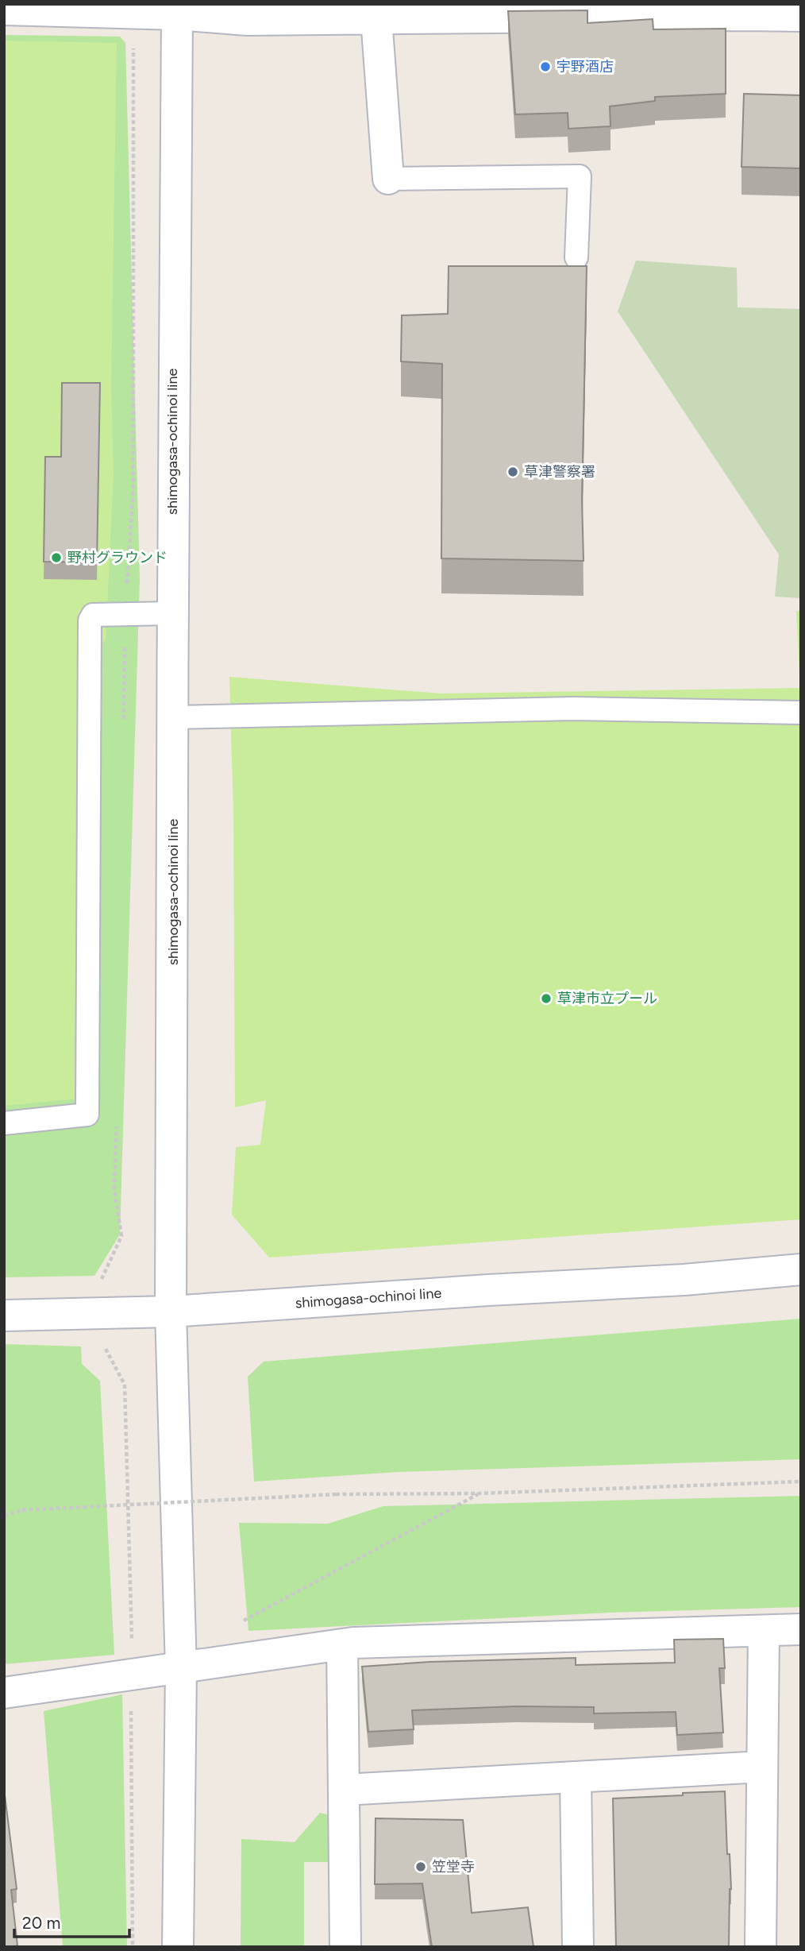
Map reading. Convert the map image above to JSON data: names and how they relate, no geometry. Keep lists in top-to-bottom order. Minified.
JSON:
{"streets":{"street":["shimogasa-ochinoi line"]},"places":["宇野酒店","草津警察署","野村グラウンド","草津市立プール","笠堂寺"],"scale_bar":"20 m"}
